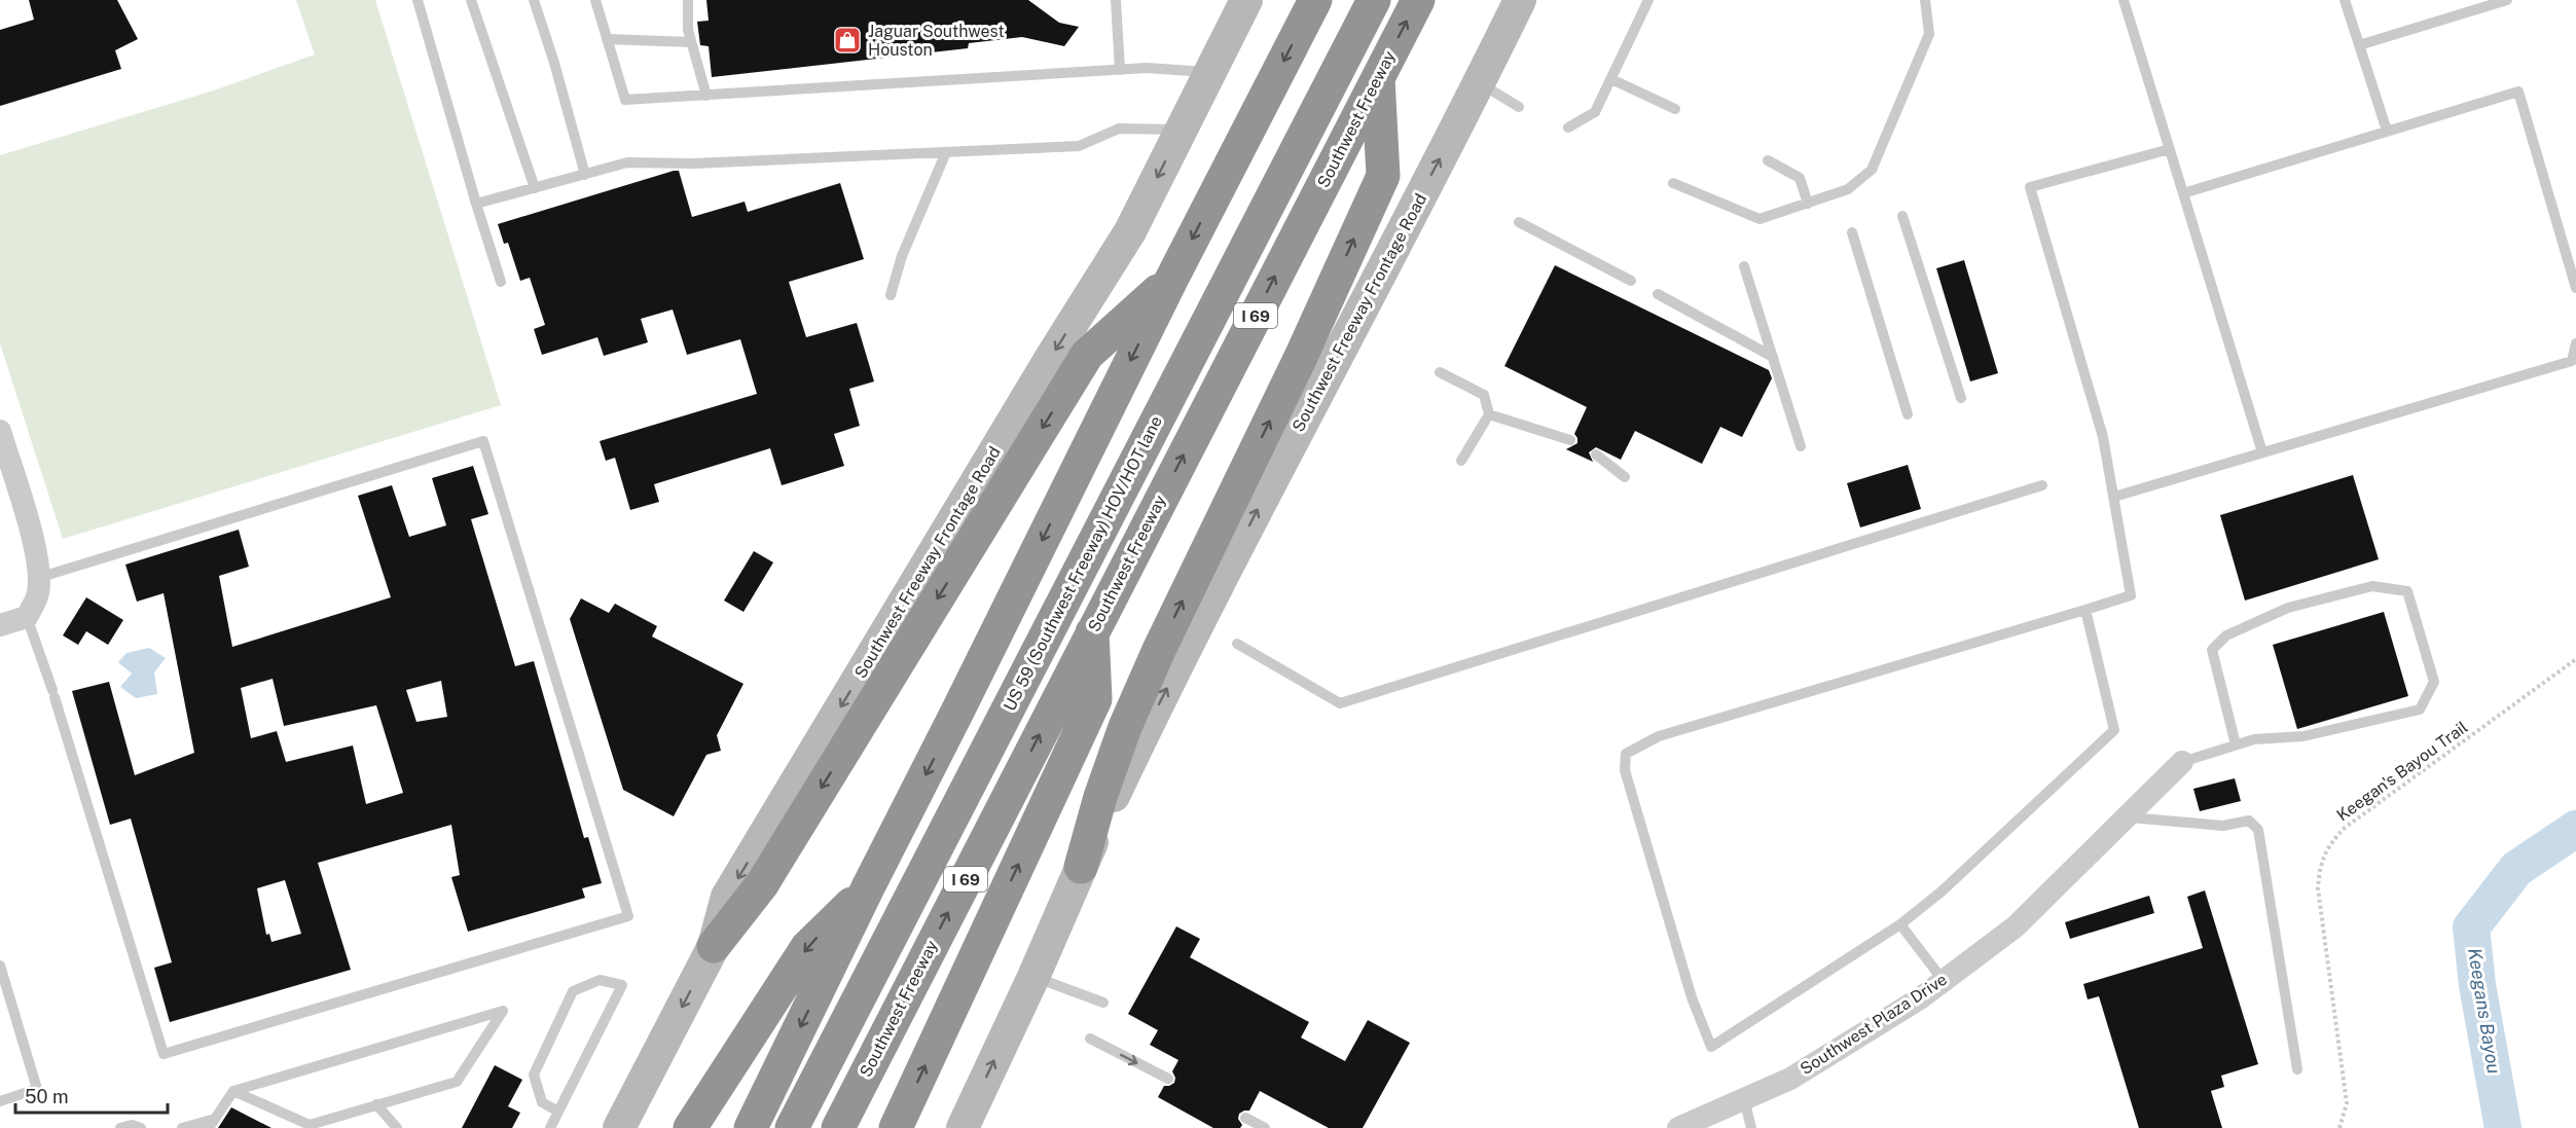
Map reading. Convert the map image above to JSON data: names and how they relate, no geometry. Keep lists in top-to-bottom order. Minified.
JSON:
{"streets":{"highway":["Southwest Freeway","I 69","US 59 (Southwest Freeway) HOV/HOT lane"],"main road":["Southwest Freeway Frontage Road"],"street":["Southwest Plaza Drive"],"path":["Keegan's Bayou Trail"]},"water":["Keegans Bayou"],"places":{"shop":["Jaguar Southwest Houston"]},"scale_bar":"50 m"}
